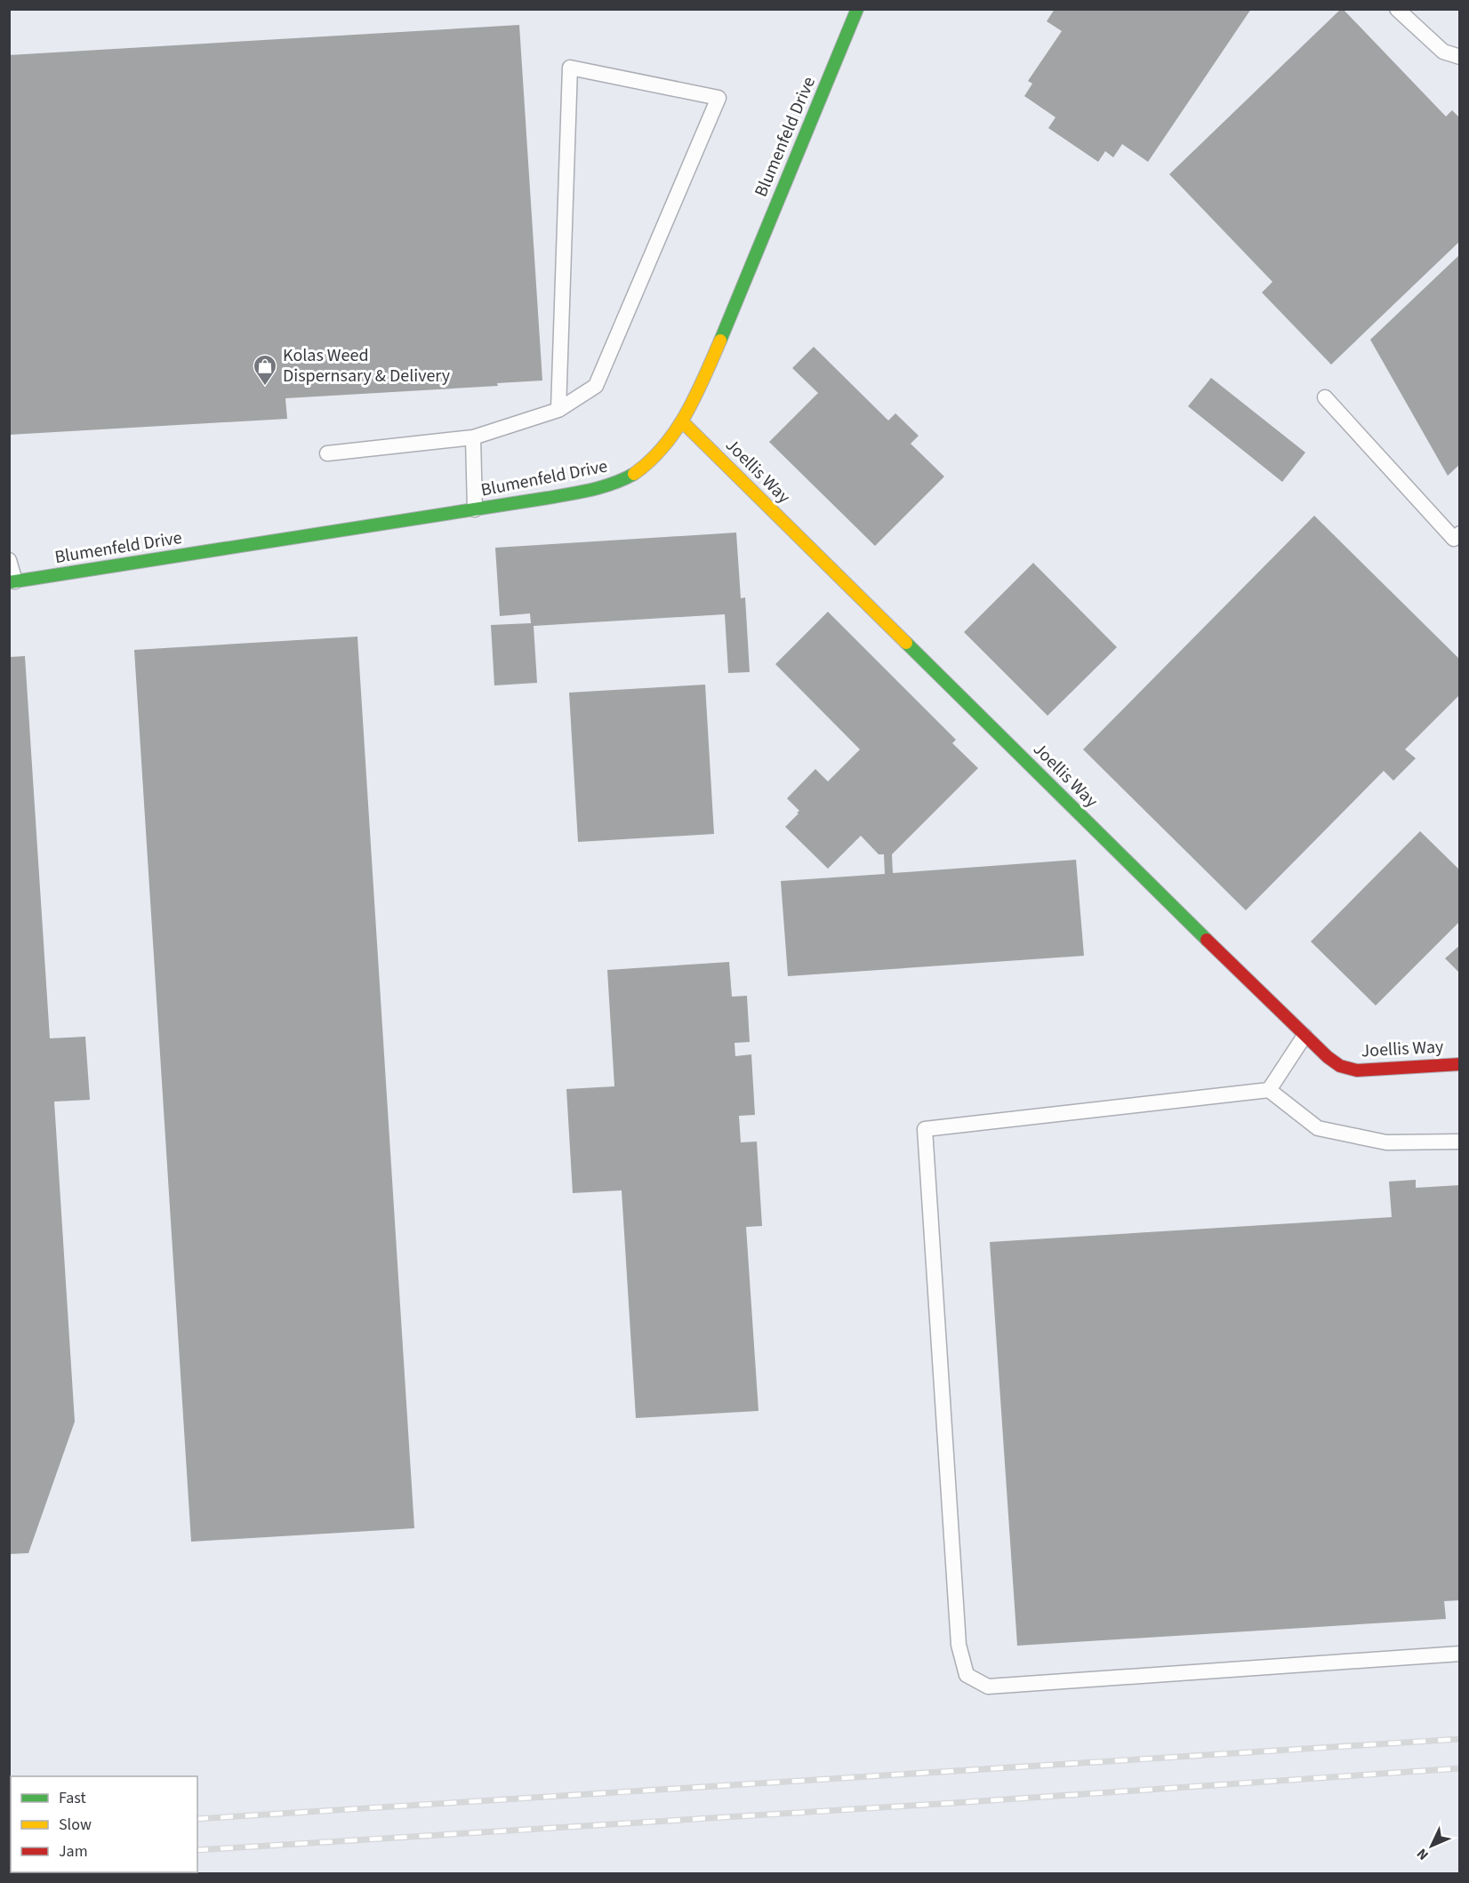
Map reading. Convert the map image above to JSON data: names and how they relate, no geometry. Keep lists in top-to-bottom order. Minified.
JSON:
{"streets":{"street":["Blumenfeld Drive","Joellis Way"]},"crossings":[["Blumenfeld Drive","Joellis Way"]],"places":{"shop":["Kolas Weed Dispernsary & Delivery"]},"legend":["Fast","Slow","Jam"],"north":"bottom left"}
